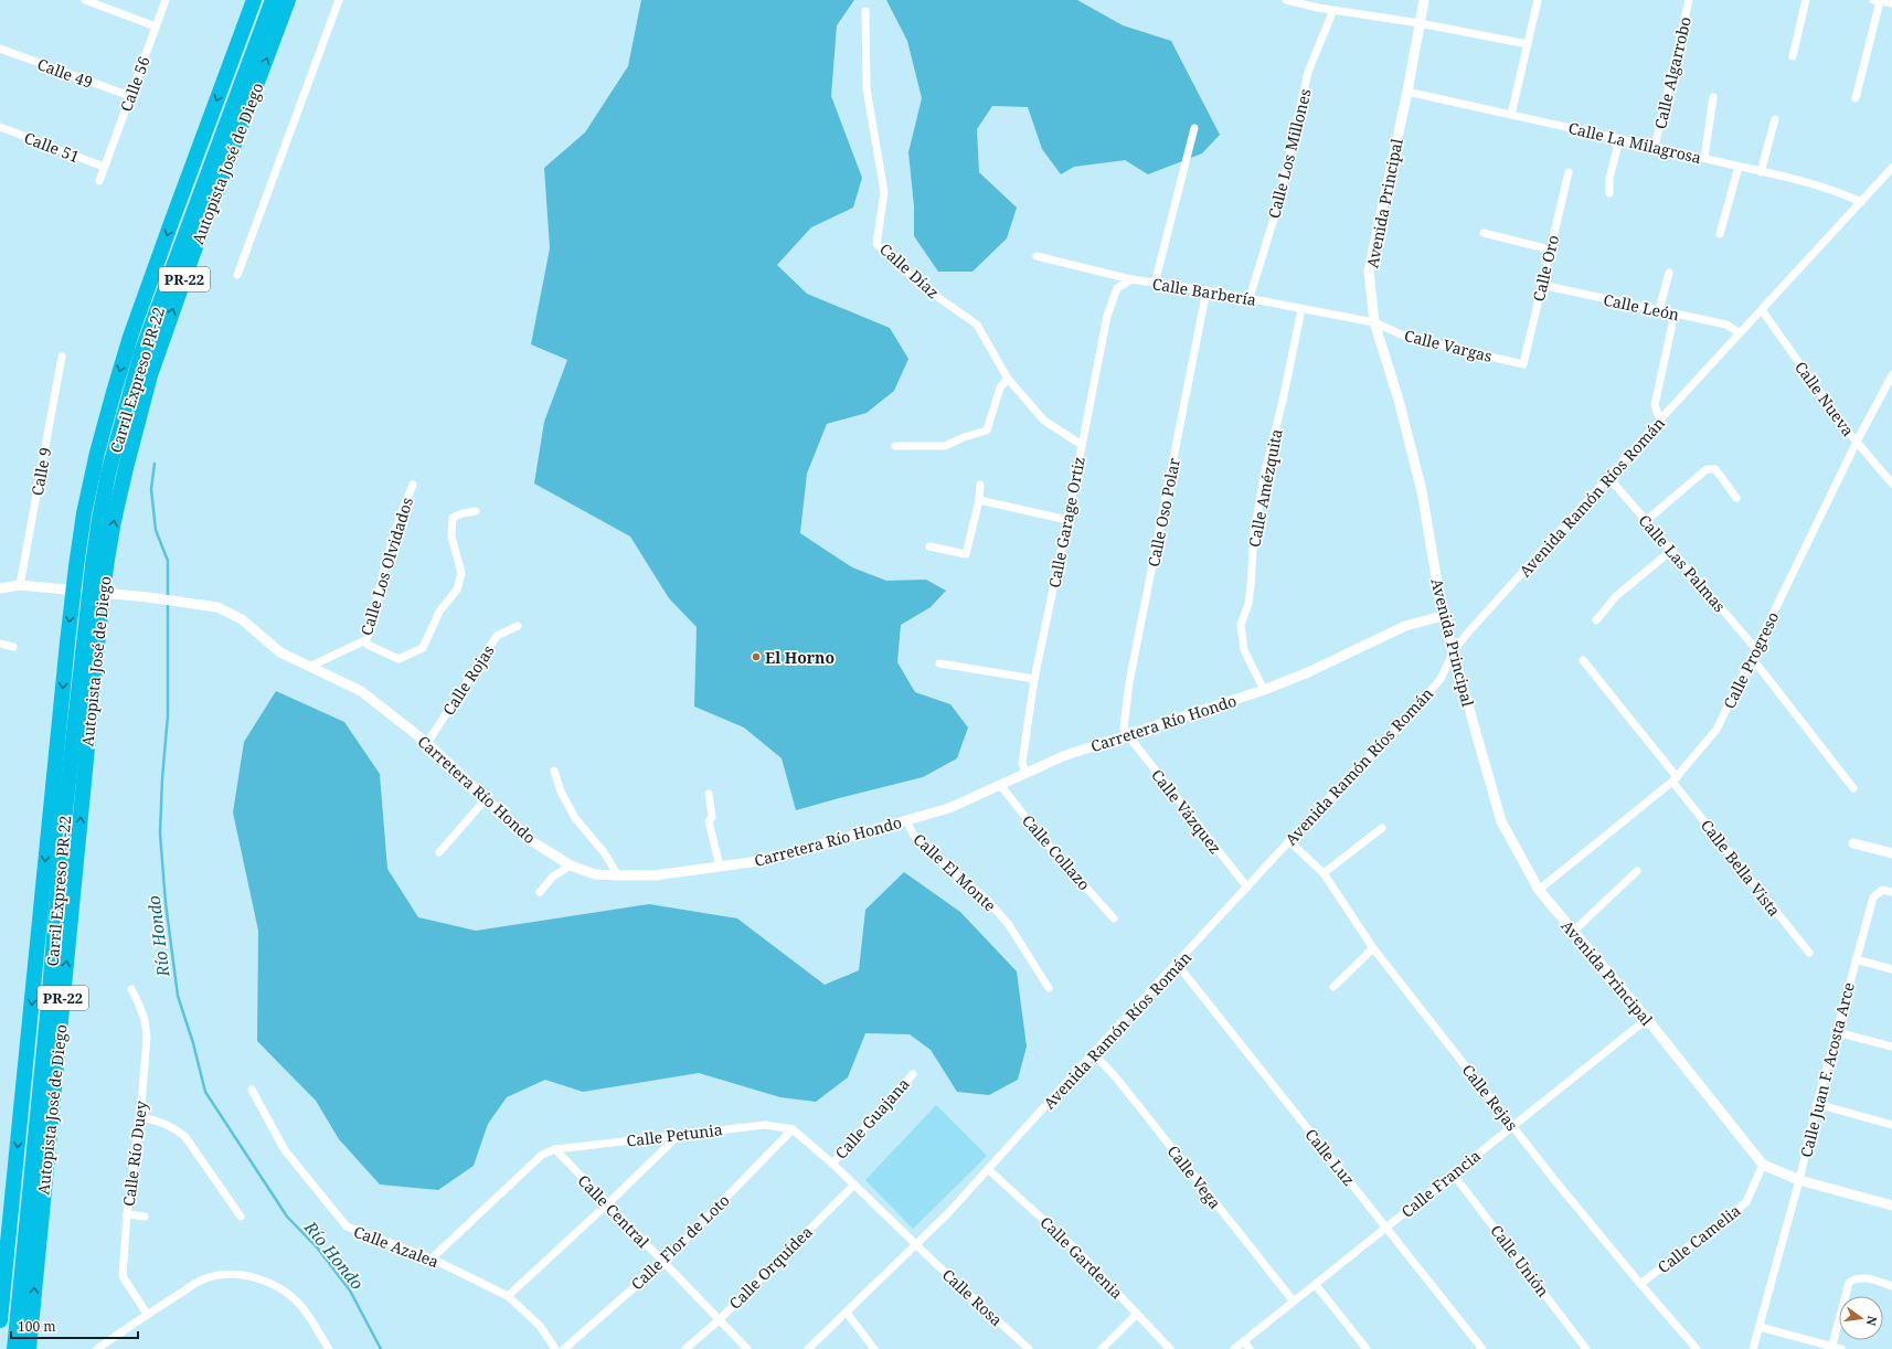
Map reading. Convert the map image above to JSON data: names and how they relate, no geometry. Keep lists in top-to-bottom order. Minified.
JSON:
{"streets":{"highway":["Autopista José de Diego","PR-22","Carril Expreso PR-22"],"street":["Calle 49","Calle Algarrobo","Calle 56","Calle La Milagrosa","Calle 51","Calle Los Millones","Avenida Principal","Calle Oro","Calle Díaz","Calle Barbería","Calle León","Calle Vargas","Calle Nueva","Calle 9","Calle Amézquita","Avenida Ramón Ríos Román","Calle Oso Polar","Calle Garage Ortiz","Calle Las Palmas","Calle Los Olvidados","Calle Progreso","Calle Rojas","Carretera Río Hondo","Calle Vázquez","Calle Collazo","Calle Bella Vista","Calle El Monte","Calle Juan F. Acosta Arce","Calle Rejas","Calle Guajana","Calle Petunia","Calle Río Duey","Calle Luz","Calle Vega","Calle Francia","Calle Central","Calle Camelia","Calle Flor de Loto","Calle Azalea","Calle Gardenia","Calle Unión","Calle Orquídea","Calle Rosa"]},"crossings":[["Calle 49","Calle 56"],["Calle Algarrobo","Calle La Milagrosa"],["Calle 56","Calle 51"],["Calle La Milagrosa","Avenida Principal"],["Calle La Milagrosa","Avenida Ramón Ríos Román"],["Calle Los Millones","Calle Barbería"],["Autopista José de Diego","Carril Expreso PR-22"],["Avenida Principal","Calle Barbería"],["Avenida Principal","Calle Vargas"],["Avenida Principal","Avenida Ramón Ríos Román"],["Avenida Principal","Calle Progreso"],["Avenida Principal","Carretera Río Hondo"],["Avenida Principal","Calle Juan F. Acosta Arce"],["Avenida Principal","Calle Francia"],["Avenida Principal","Calle Camelia"],["Calle Oro","Calle León"],["Calle Oro","Calle Vargas"],["Calle Díaz","Calle Garage Ortiz"],["Calle Barbería","Calle Vargas"],["Calle Barbería","Calle Amézquita"],["Calle Barbería","Calle Oso Polar"],["Calle Barbería","Calle Garage Ortiz"],["Calle León","Avenida Ramón Ríos Román"],["Calle Nueva","Avenida Ramón Ríos Román"],["Calle Nueva","Calle Progreso"],["Calle 9","Carretera Río Hondo"],["Calle Amézquita","Carretera Río Hondo"],["Avenida Ramón Ríos Román","Calle Las Palmas"],["Avenida Ramón Ríos Román","Calle Vázquez"],["Avenida Ramón Ríos Román","Calle Rejas"],["Avenida Ramón Ríos Román","Calle Petunia"],["Avenida Ramón Ríos Román","Calle Luz"],["Avenida Ramón Ríos Román","Calle Vega"],["Avenida Ramón Ríos Román","Calle Gardenia"],["Avenida Ramón Ríos Román","Calle Rosa"],["Calle Oso Polar","Carretera Río Hondo"],["Calle Oso Polar","Calle Vázquez"],["Calle Garage Ortiz","Carretera Río Hondo"],["Calle Las Palmas","Calle Progreso"],["Calle Los Olvidados","Carretera Río Hondo"],["Calle Progreso","Calle Bella Vista"],["Calle Rojas","Carretera Río Hondo"],["Carretera Río Hondo","Calle Vázquez"],["Carretera Río Hondo","Calle Collazo"],["Carretera Río Hondo","Calle El Monte"],["Calle Rejas","Calle Francia"],["Calle Rejas","Calle Camelia"],["Calle Guajana","Calle Petunia"],["Calle Petunia","Calle Central"],["Calle Petunia","Calle Flor de Loto"],["Calle Petunia","Calle Azalea"],["Calle Petunia","Calle Orquídea"],["Calle Petunia","Calle Rosa"],["Calle Luz","Calle Francia"],["Calle Vega","Calle Francia"],["Calle Francia","Calle Unión"],["Calle Central","Calle Flor de Loto"],["Calle Central","Calle Orquídea"]],"water":["Río Hondo"],"places":["El Horno"],"scale_bar":"100 m","north":"right"}
